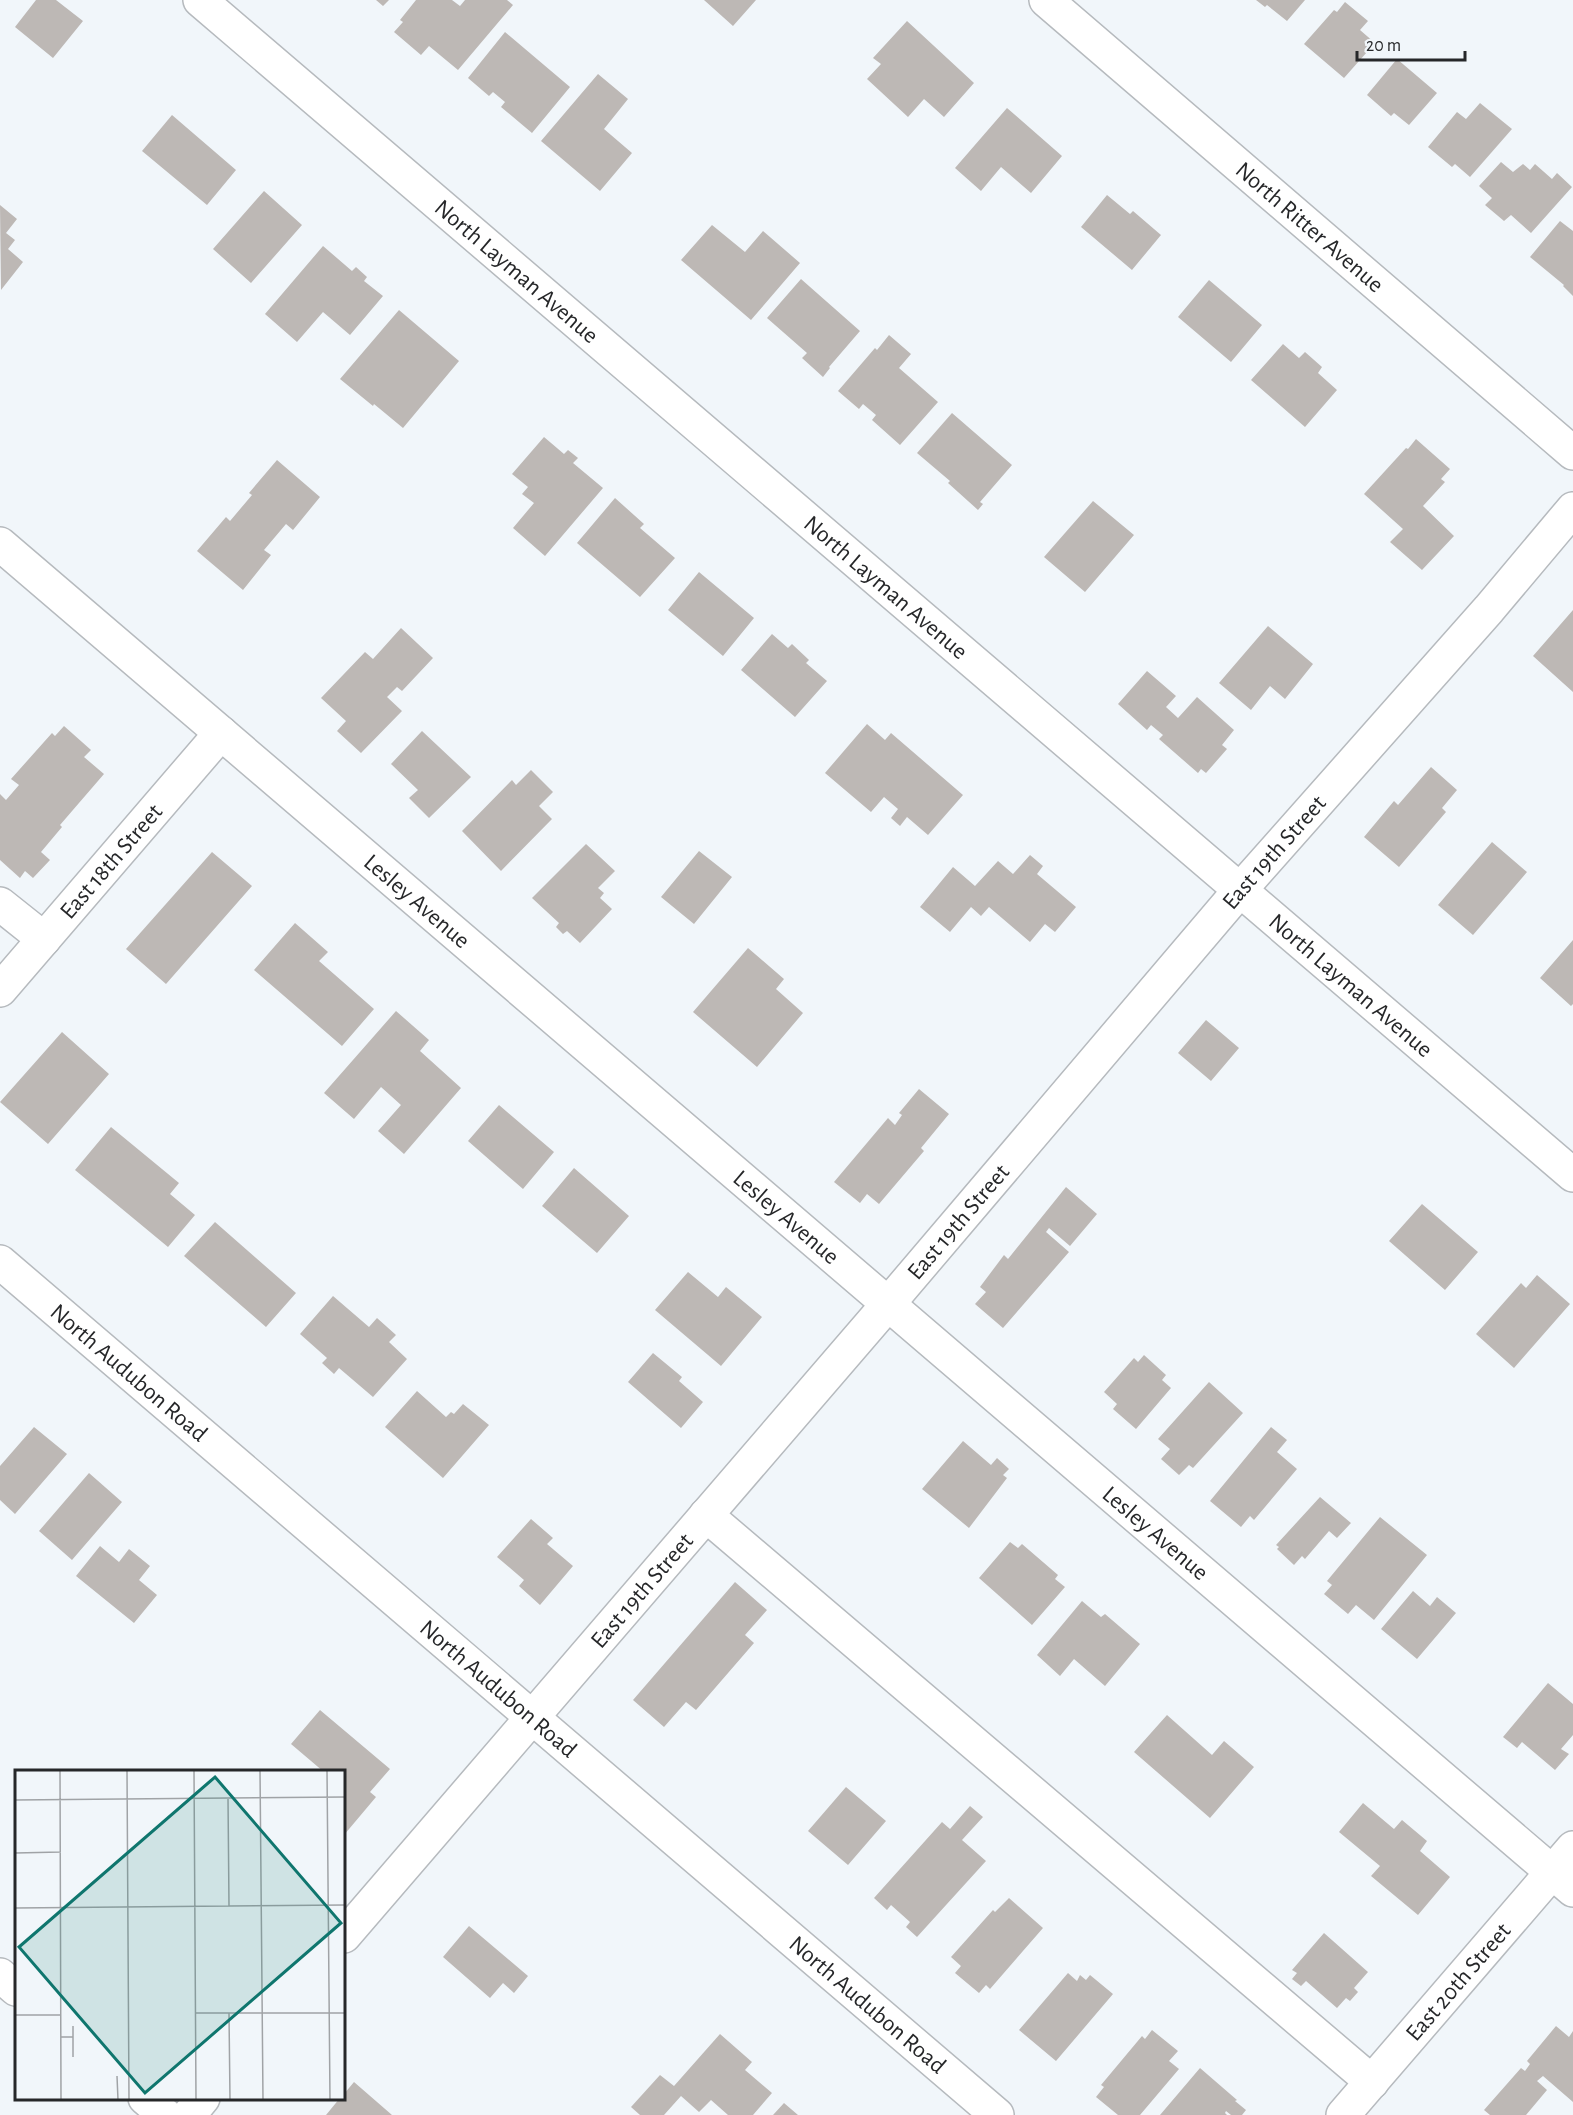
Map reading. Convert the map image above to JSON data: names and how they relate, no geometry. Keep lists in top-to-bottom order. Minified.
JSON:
{"streets":{"street":["North Ritter Avenue","North Layman Avenue","East 19th Street","East 18th Street","Lesley Avenue","North Audubon Road","East 20th Street"]},"crossings":[["North Layman Avenue","East 19th Street"],["East 19th Street","Lesley Avenue"],["East 19th Street","North Audubon Road"],["East 18th Street","Lesley Avenue"],["Lesley Avenue","East 20th Street"]],"scale_bar":"20 m"}
